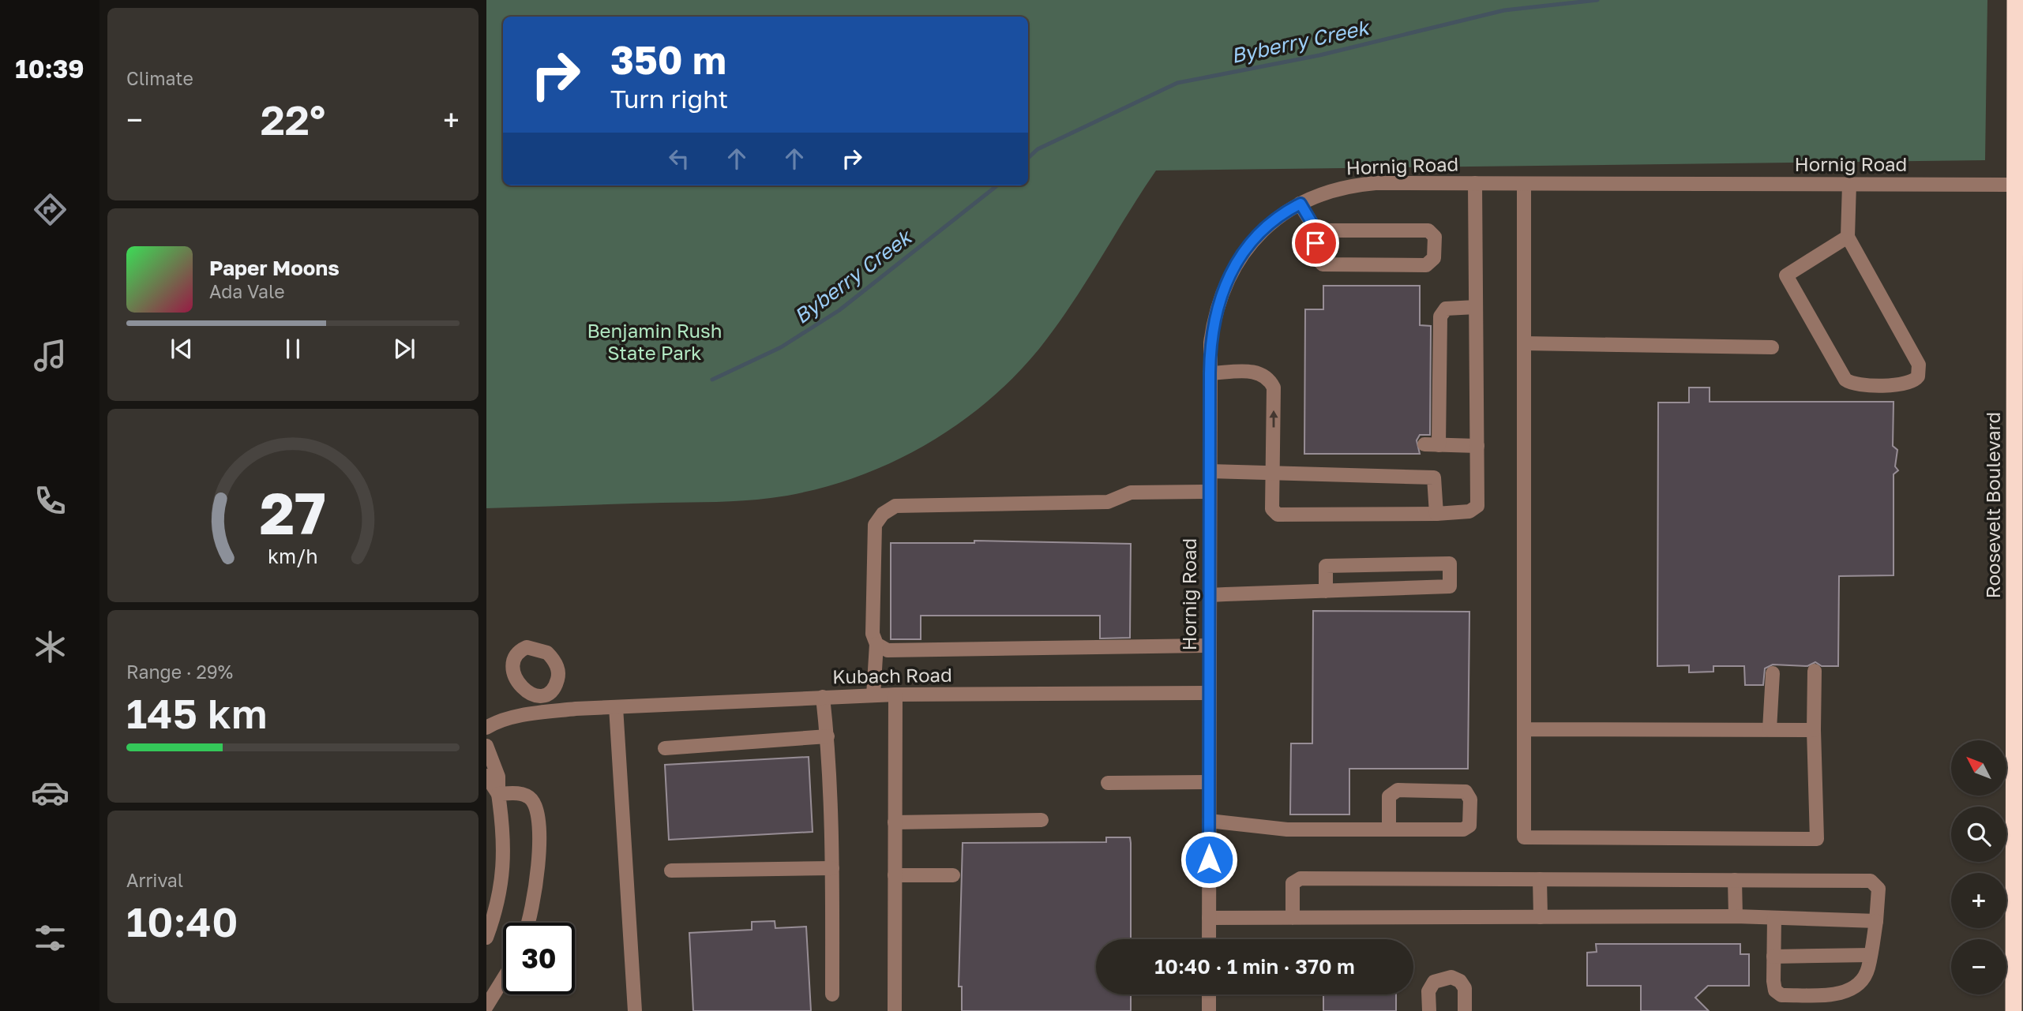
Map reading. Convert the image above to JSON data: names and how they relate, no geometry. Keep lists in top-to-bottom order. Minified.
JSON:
{"streets":{"highway":["Roosevelt Boulevard"],"street":["Hornig Road","Kubach Road"]},"crossings":[["Hornig Road","Roosevelt Boulevard"],["Hornig Road","Kubach Road"]],"water":["Byberry Creek"],"parks":["Benjamin Rush State Park"],"north":"top left","page":{"tabs":"10:39","tile":["Climate",["Range · 29%","145 km"],["Arrival","10:40"]],"turn":["350 m","Turn right"],"heat":["−","22°","+"],"song":["Paper Moons","Ada Vale"],"map_buttons":["+","−"],"limit":"30","trip":"10:40 · 1 min · 370 m","gauge":["27","km/h"]}}
